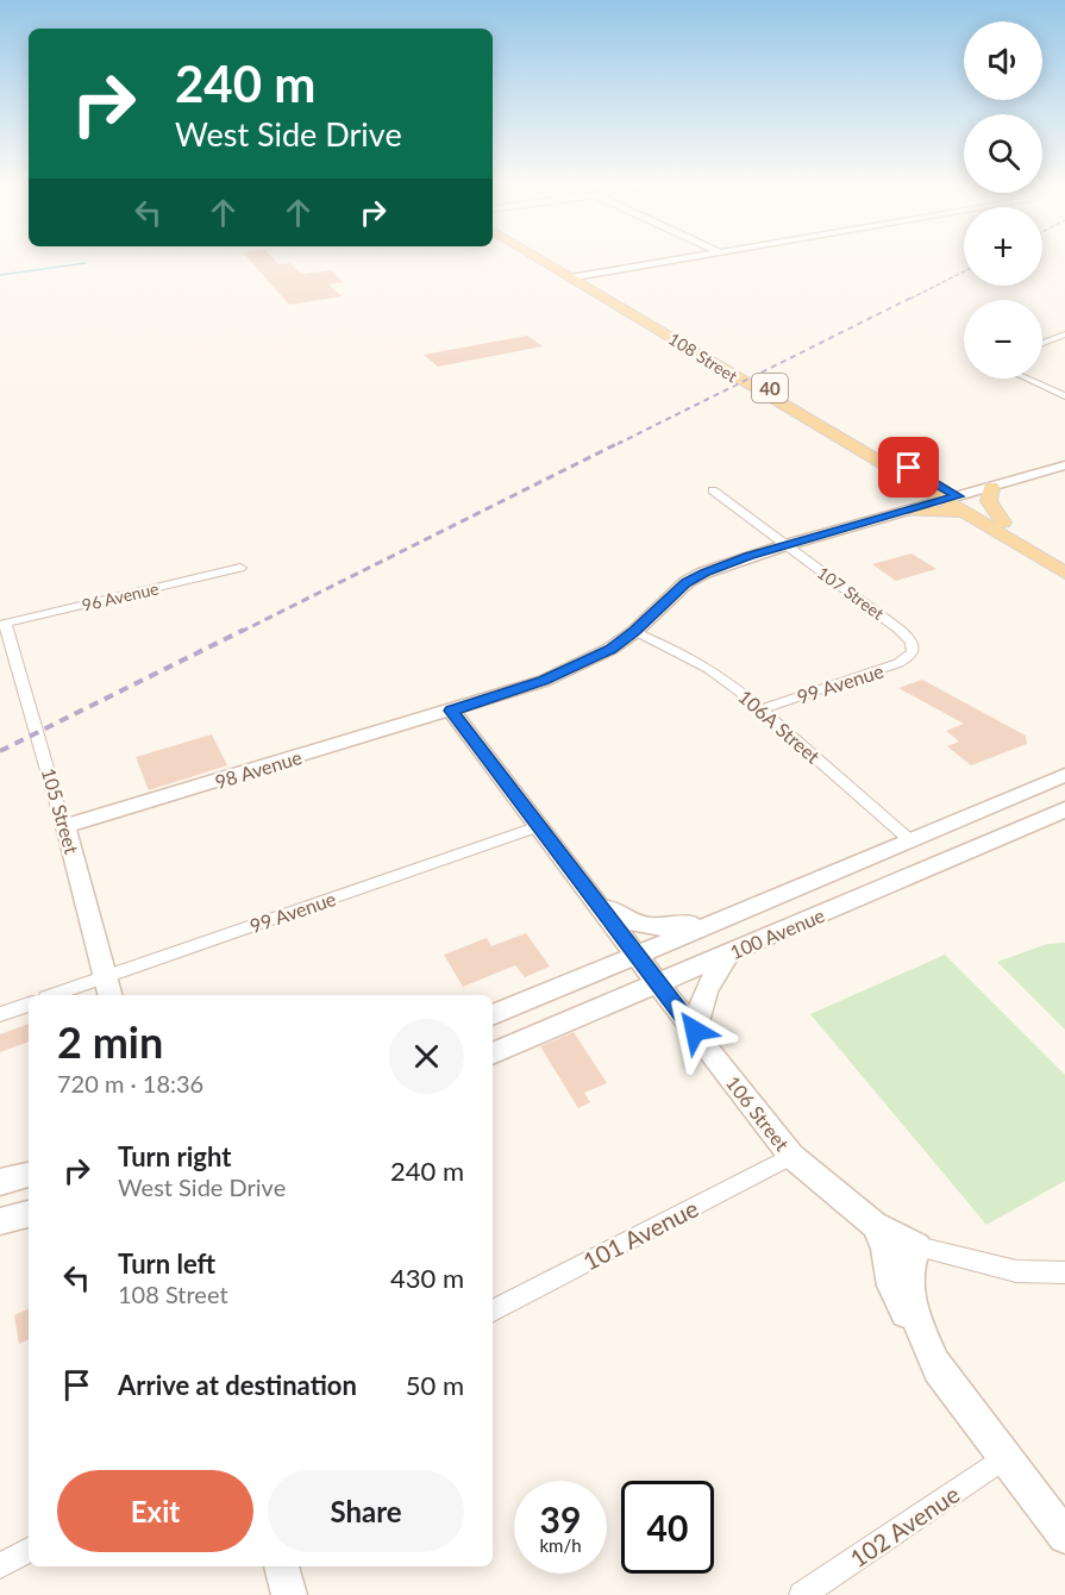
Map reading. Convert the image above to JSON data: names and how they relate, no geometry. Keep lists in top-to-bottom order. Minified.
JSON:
{"streets":{"main road":["108 Street","40"],"street":["107 Street","96 Avenue","99 Avenue","106A Street","98 Avenue","105 Street","100 Avenue","106 Street","101 Avenue","102 Avenue"]},"crossings":[["108 Street","98 Avenue"],["107 Street","99 Avenue"],["107 Street","98 Avenue"],["96 Avenue","105 Street"],["99 Avenue","106A Street"],["99 Avenue","105 Street"],["99 Avenue","106 Street"],["106A Street","98 Avenue"],["106A Street","100 Avenue"],["98 Avenue","105 Street"],["98 Avenue","106 Street"],["100 Avenue","106 Street"],["106 Street","101 Avenue"]],"page":{"map_buttons":["+","−"],"turn":["240 m","West Side Drive"],"heading":["2 min","720 m · 18:36"],"list":[{"name":"Turn right","note":"West Side Drive","value":"240 m"},{"name":"Turn left","note":"108 Street","value":"430 m"},{"name":"Arrive at destination","value":"50 m"}],"buttons":["Exit","Share"],"speed":"39 km/h","limit":"40"}}
